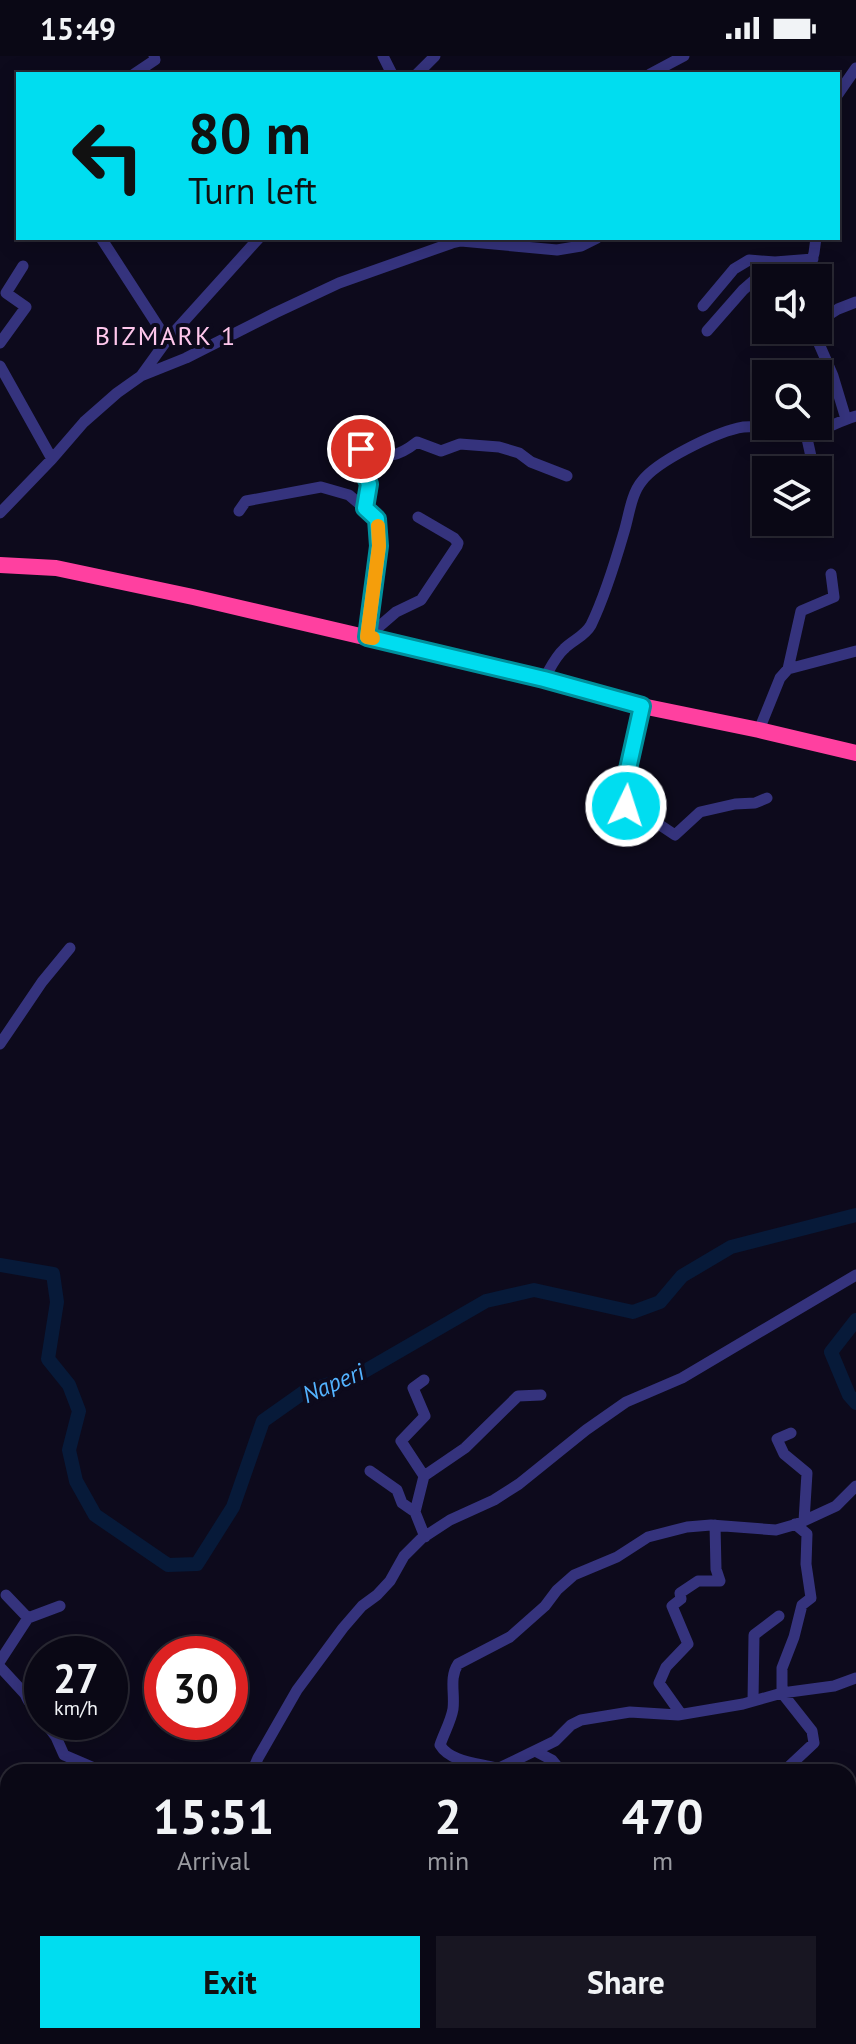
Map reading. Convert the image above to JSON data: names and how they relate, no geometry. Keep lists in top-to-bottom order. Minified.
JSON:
{"districts":["BIZMARK 1"],"water":["Naperi"],"page":{"status":"15:49","turn":["80 m","Turn left"],"speed":"27 km/h","limit":"30","eta":["15:51","Arrival","2","min","470","m"],"buttons":["Exit","Share"]}}
